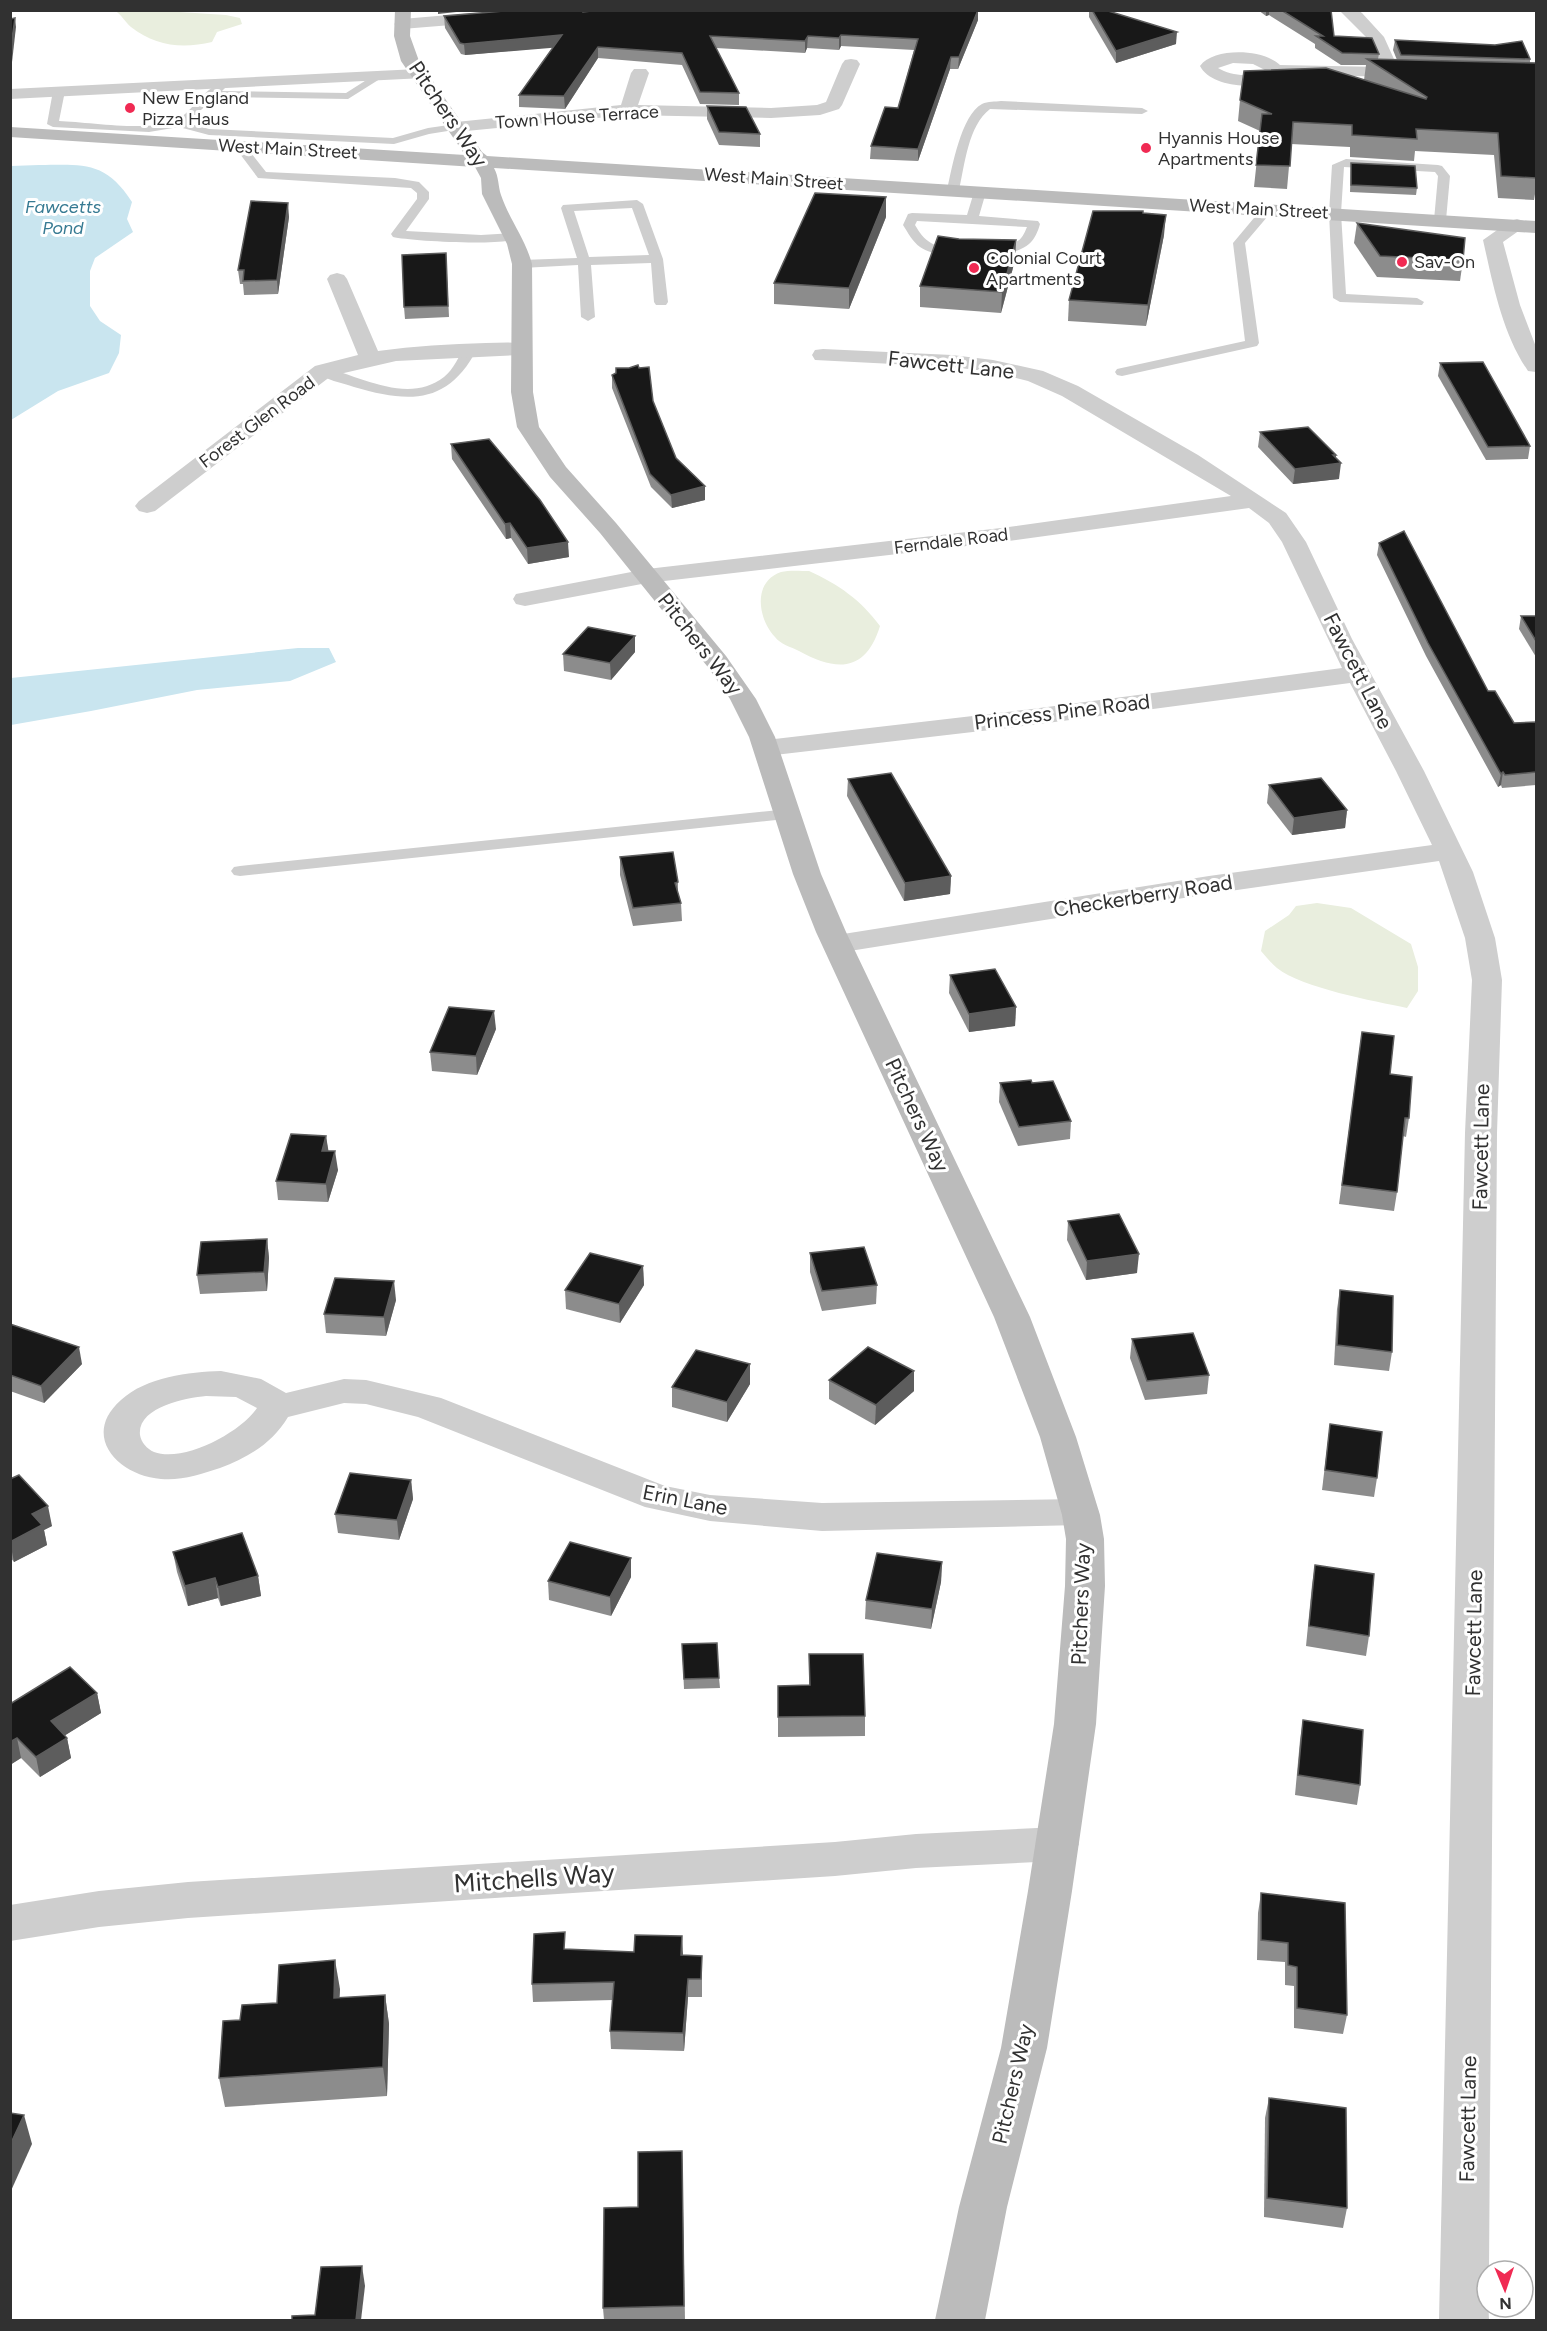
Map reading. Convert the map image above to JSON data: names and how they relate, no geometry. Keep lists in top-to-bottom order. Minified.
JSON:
{"streets":{"main road":["Pitchers Way","West Main Street"],"street":["Town House Terrace","Fawcett Lane","Forest Glen Road","Ferndale Road","Princess Pine Road","Checkerberry Road","Erin Lane","Mitchells Way"]},"crossings":[["Pitchers Way","Town House Terrace"],["Pitchers Way","West Main Street"],["Pitchers Way","Forest Glen Road"],["Pitchers Way","Ferndale Road"],["Pitchers Way","Princess Pine Road"],["Pitchers Way","Checkerberry Road"],["Pitchers Way","Erin Lane"],["Pitchers Way","Mitchells Way"],["Fawcett Lane","Ferndale Road"],["Fawcett Lane","Princess Pine Road"],["Fawcett Lane","Checkerberry Road"]],"water":["Fawcetts Pond"],"places":["New England Pizza Haus","Hyannis House Apartments","Sav-On","Colonial Court Apartments"],"north":"bottom"}
